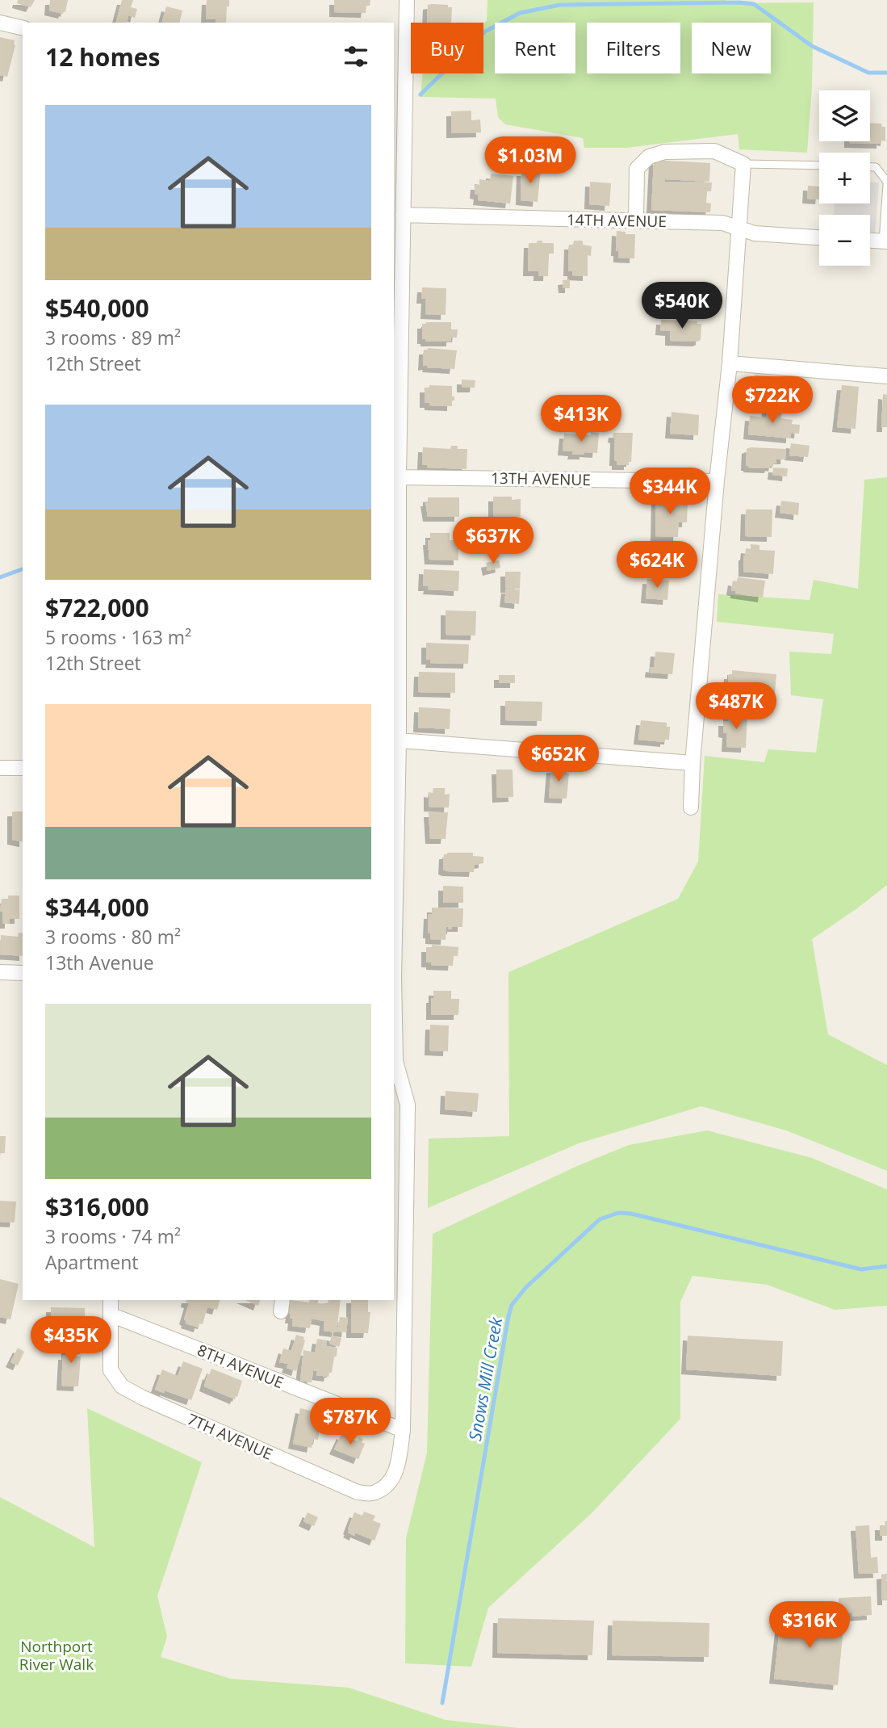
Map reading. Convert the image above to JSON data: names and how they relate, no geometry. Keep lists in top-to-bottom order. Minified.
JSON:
{"streets":{"street":["14TH AVENUE","13TH AVENUE","8TH AVENUE","7TH AVENUE"]},"crossings":[["8TH AVENUE","7TH AVENUE"]],"water":["Snows Mill Creek"],"parks":["Northport River Walk"],"page":{"chip":["Buy","Rent","Filters","New"],"heading":"12 homes","map_buttons":["+","−"],"list":[{"name":"$540,000","note":"3 rooms · 89 m² · 12th Street"},{"name":"$722,000","note":"5 rooms · 163 m² · 12th Street"},{"name":"$344,000","note":"3 rooms · 80 m² · 13th Avenue"},{"name":"$316,000","note":"3 rooms · 74 m² · Apartment"}],"price":["$1.03M","$540K","$722K","$413K","$344K","$637K","$624K","$487K","$652K","$435K","$787K","$316K"]}}
